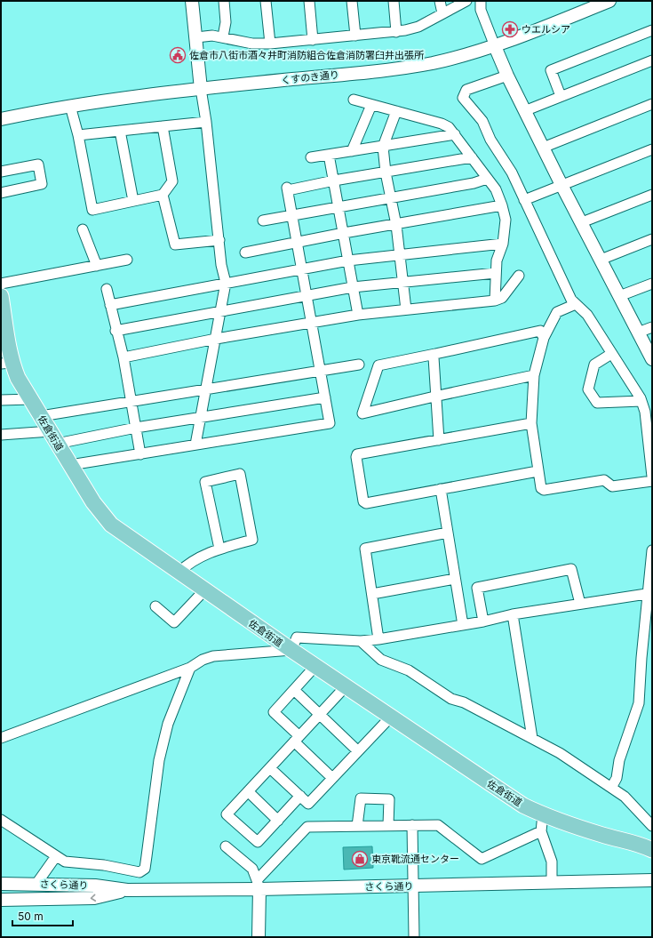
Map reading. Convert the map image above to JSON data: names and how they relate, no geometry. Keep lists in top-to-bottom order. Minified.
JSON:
{"streets":{"main road":["佐倉街道"],"street":["くすのき通り","さくら通り"]},"places":{"pharmacy":["ウエルシア"],"public building":["佐倉市八街市酒々井町消防組合佐倉消防署臼井出張所"],"shop":["東京靴流通センター"]},"scale_bar":"50 m"}
